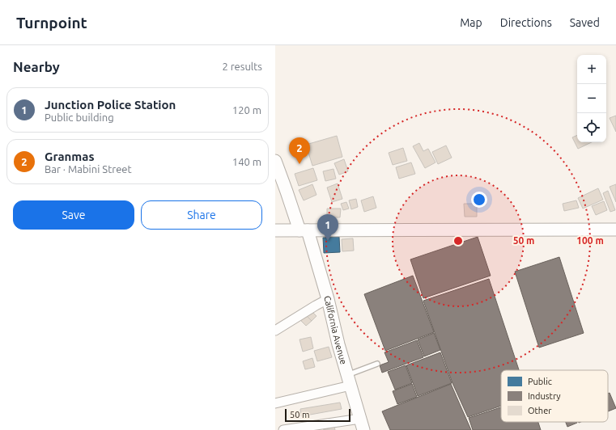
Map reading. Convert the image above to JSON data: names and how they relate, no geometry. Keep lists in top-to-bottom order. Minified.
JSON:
{"streets":{"main road":["California Avenue"]},"legend":["Public","Industry","Other"],"scale_bar":"50 m","page":{"header":"Turnpoint","nav":["Map","Directions","Saved"],"heading":["Nearby","2 results"],"map_buttons":["+","−"],"list":[{"mark":"1","name":"Junction Police Station","note":"Public building","value":"120 m"},{"mark":"2","name":"Granmas","note":"Bar · Mabini Street","value":"140 m"}],"pins":["2","1"],"buttons":["Save","Share"],"scale":"50 m"},"rings":["50 m","100 m"]}
